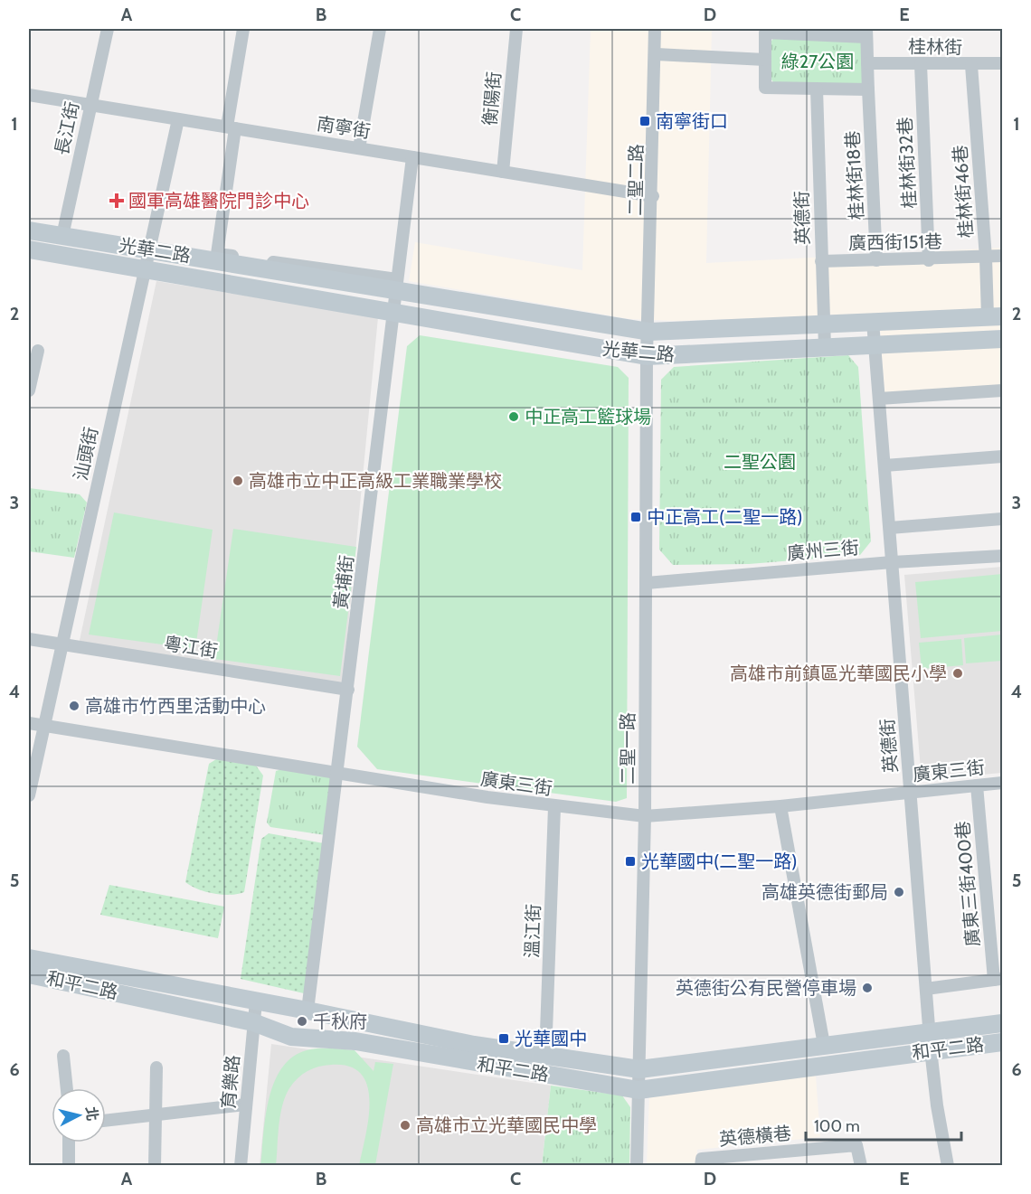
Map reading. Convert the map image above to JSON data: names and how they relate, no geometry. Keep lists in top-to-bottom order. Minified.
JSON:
{"streets":{"street":["桂林街","衡陽街","南寧街","長江街","桂林街32巷","桂林街18巷","二聖二路","桂林街46巷","英德街","廣西街151巷","光華二路","汕頭街","廣州三街","黃埔街","粵江街","二聖一路","廣東三街","廣東三街400巷","溫江街","和平二路","育樂路","英德橫巷"]},"crossings":[["桂林街","桂林街32巷"],["桂林街","桂林街46巷"],["衡陽街","南寧街"],["南寧街","長江街"],["南寧街","二聖二路"],["南寧街","汕頭街"],["南寧街","黃埔街"],["長江街","光華二路"],["桂林街32巷","廣西街151巷"],["桂林街18巷","廣西街151巷"],["二聖二路","光華二路"],["二聖二路","二聖一路"],["桂林街46巷","廣西街151巷"],["桂林街46巷","光華二路"],["英德街","廣西街151巷"],["英德街","光華二路"],["英德街","廣州三街"],["英德街","廣東三街"],["英德街","和平二路"],["光華二路","汕頭街"],["光華二路","黃埔街"],["光華二路","二聖一路"],["汕頭街","粵江街"],["汕頭街","廣東三街"],["廣州三街","二聖一路"],["黃埔街","粵江街"],["黃埔街","廣東三街"],["黃埔街","和平二路"],["二聖一路","廣東三街"],["二聖一路","和平二路"],["廣東三街","廣東三街400巷"],["廣東三街","溫江街"],["溫江街","和平二路"],["和平二路","育樂路"]],"parks":["綠27公園","二聖公園"],"places":{"transit":["南寧街口","中正高工(二聖一路)","光華國中(二聖一路)","光華國中"],"health":["國軍高雄醫院門診中心"],"other":["中正高工籃球場","高雄市立中正高級工業職業學校","高雄市前鎮區光華國民小學","高雄市竹西里活動中心","高雄英德街郵局","英德街公有民營停車場","千秋府","高雄市立光華國民中學"]},"scale_bar":"100 m","north":"right","grid":{"columns":["A","B","C","D","E"],"rows":["1","2","3","4","5","6"]}}
